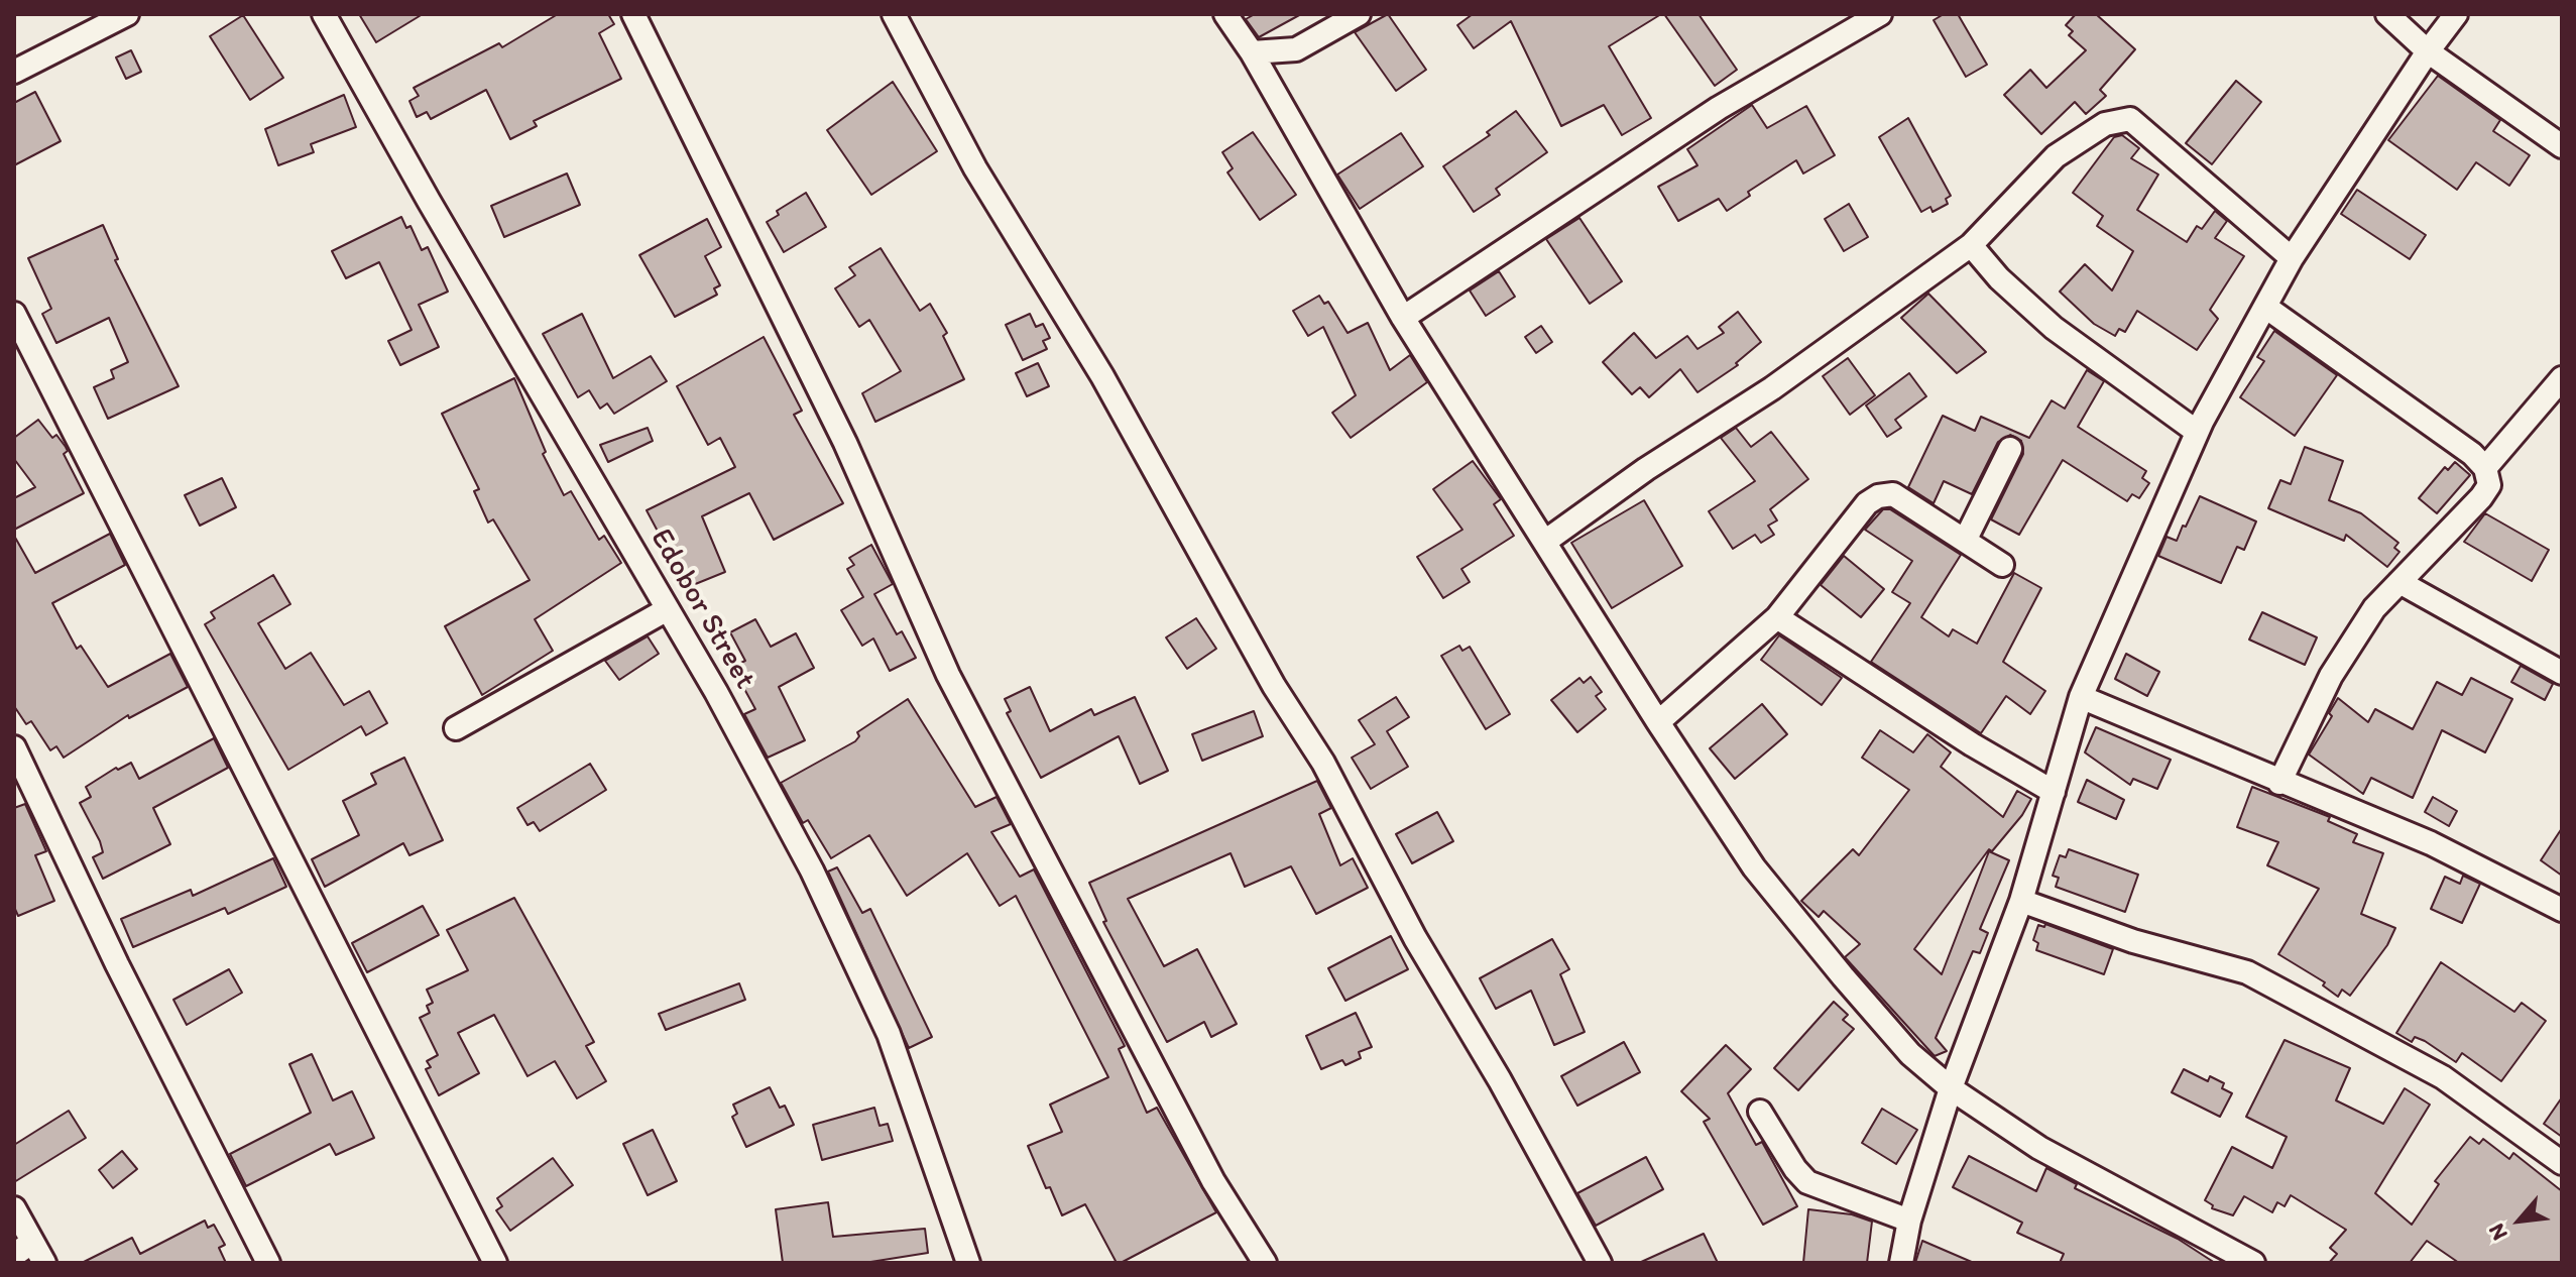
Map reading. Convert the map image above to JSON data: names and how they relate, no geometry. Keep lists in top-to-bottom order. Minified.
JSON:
{"streets":{"street":["Edobor Street"]},"north":"bottom left"}
